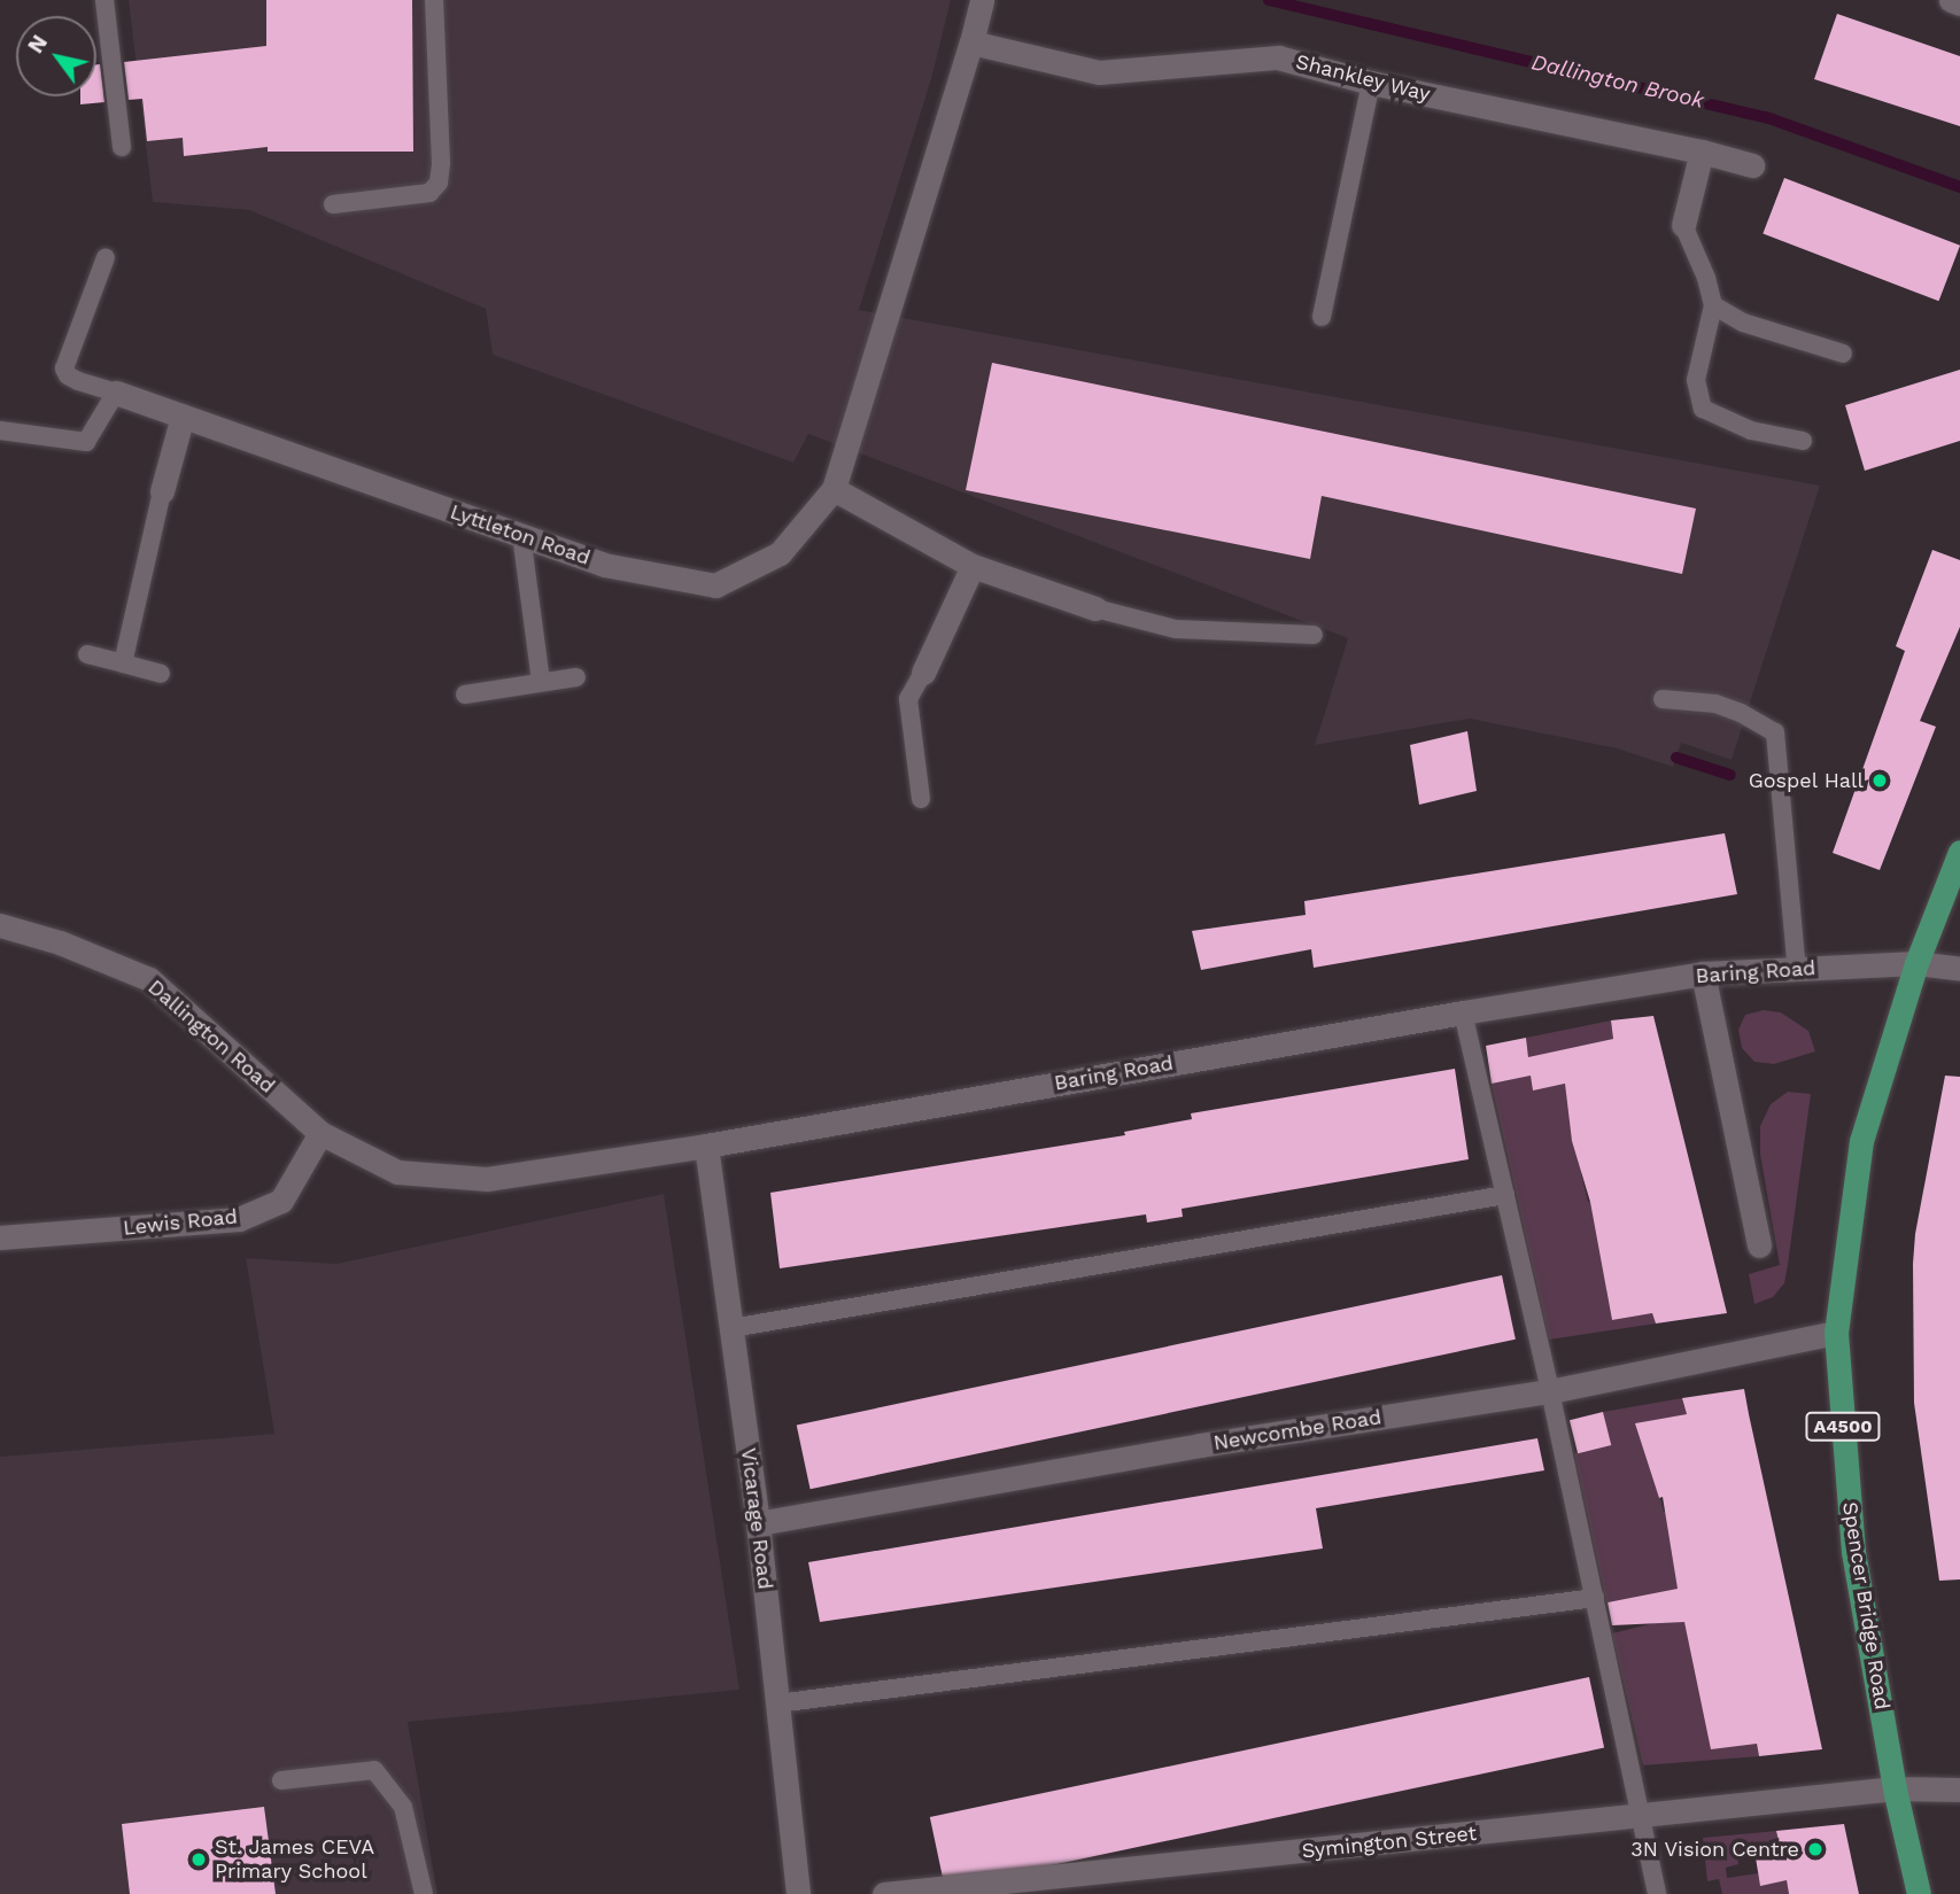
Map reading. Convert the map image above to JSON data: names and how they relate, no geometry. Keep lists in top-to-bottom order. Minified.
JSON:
{"streets":{"main road":["A4500","Spencer Bridge Road"],"street":["Shankley Way","Lyttleton Road","Baring Road","Dallington Road","Lewis Road","Newcombe Road","Vicarage Road","Symington Street"]},"crossings":[["Shankley Way","Lyttleton Road"],["Baring Road","Dallington Road"],["Baring Road","Lewis Road"],["Baring Road","Vicarage Road"],["Baring Road","Spencer Bridge Road"],["Dallington Road","Lewis Road"],["Newcombe Road","Vicarage Road"],["Newcombe Road","Spencer Bridge Road"],["Spencer Bridge Road","Symington Street"]],"water":["Dallington Brook"],"places":["Gospel Hall","3N Vision Centre","St. James CEVA Primary School"],"north":"top left"}
